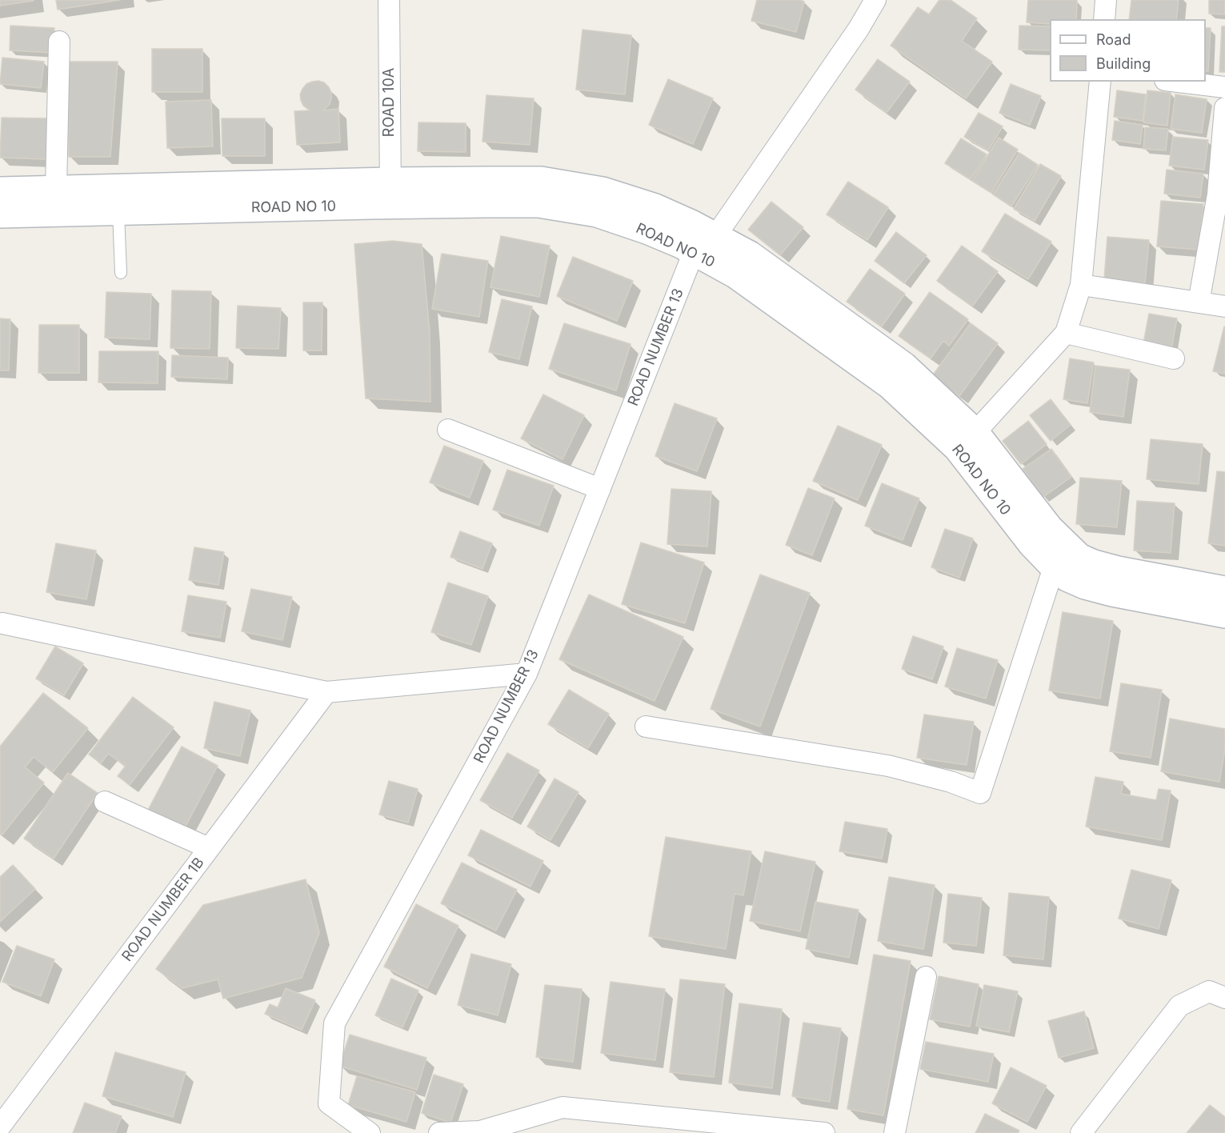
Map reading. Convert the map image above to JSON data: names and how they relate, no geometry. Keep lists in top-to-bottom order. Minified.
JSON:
{"streets":{"main road":["ROAD NO 10"],"street":["ROAD 10A","ROAD NUMBER 13","ROAD NUMBER 1B"]},"crossings":[["ROAD 10A","ROAD NO 10"],["ROAD NO 10","ROAD NUMBER 13"]],"legend":["Road","Building"]}
